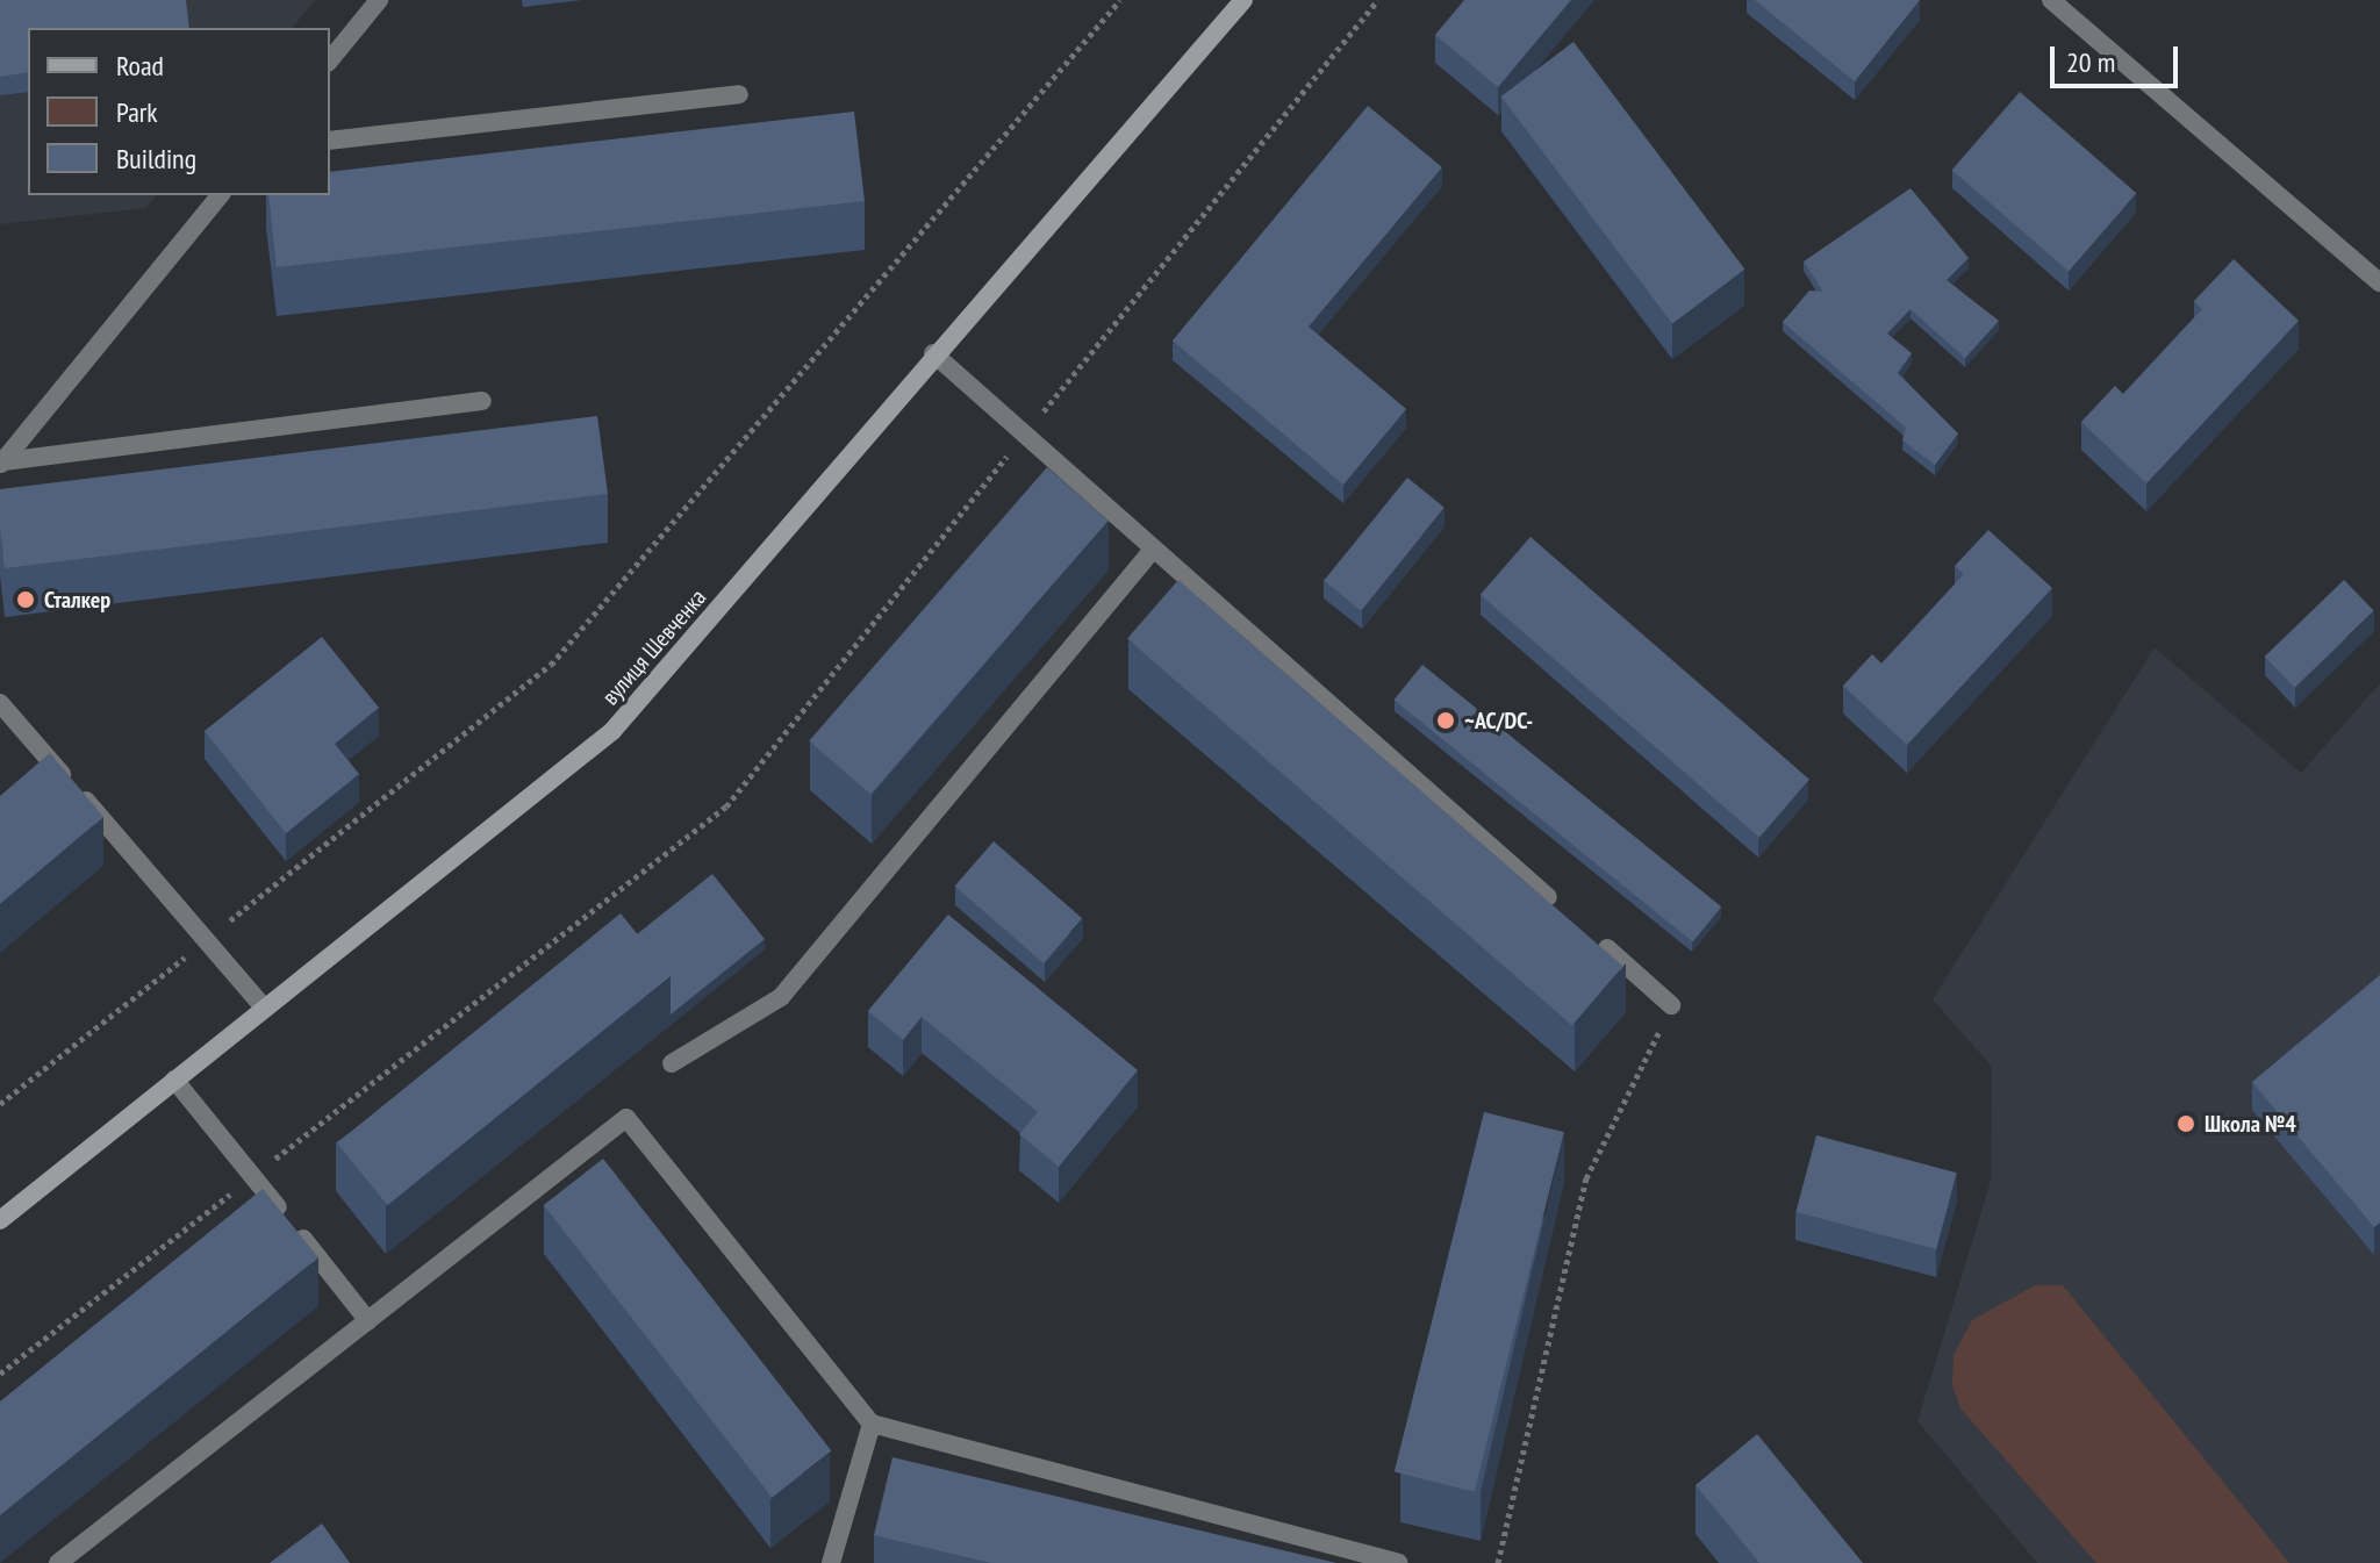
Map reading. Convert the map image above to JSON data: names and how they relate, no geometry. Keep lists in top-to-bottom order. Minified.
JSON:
{"streets":{"street":["вулиця Шевченка"]},"places":["Сталкер","~AC/DC-","Школа №4"],"legend":["Road","Park","Building"],"scale_bar":"20 m"}
